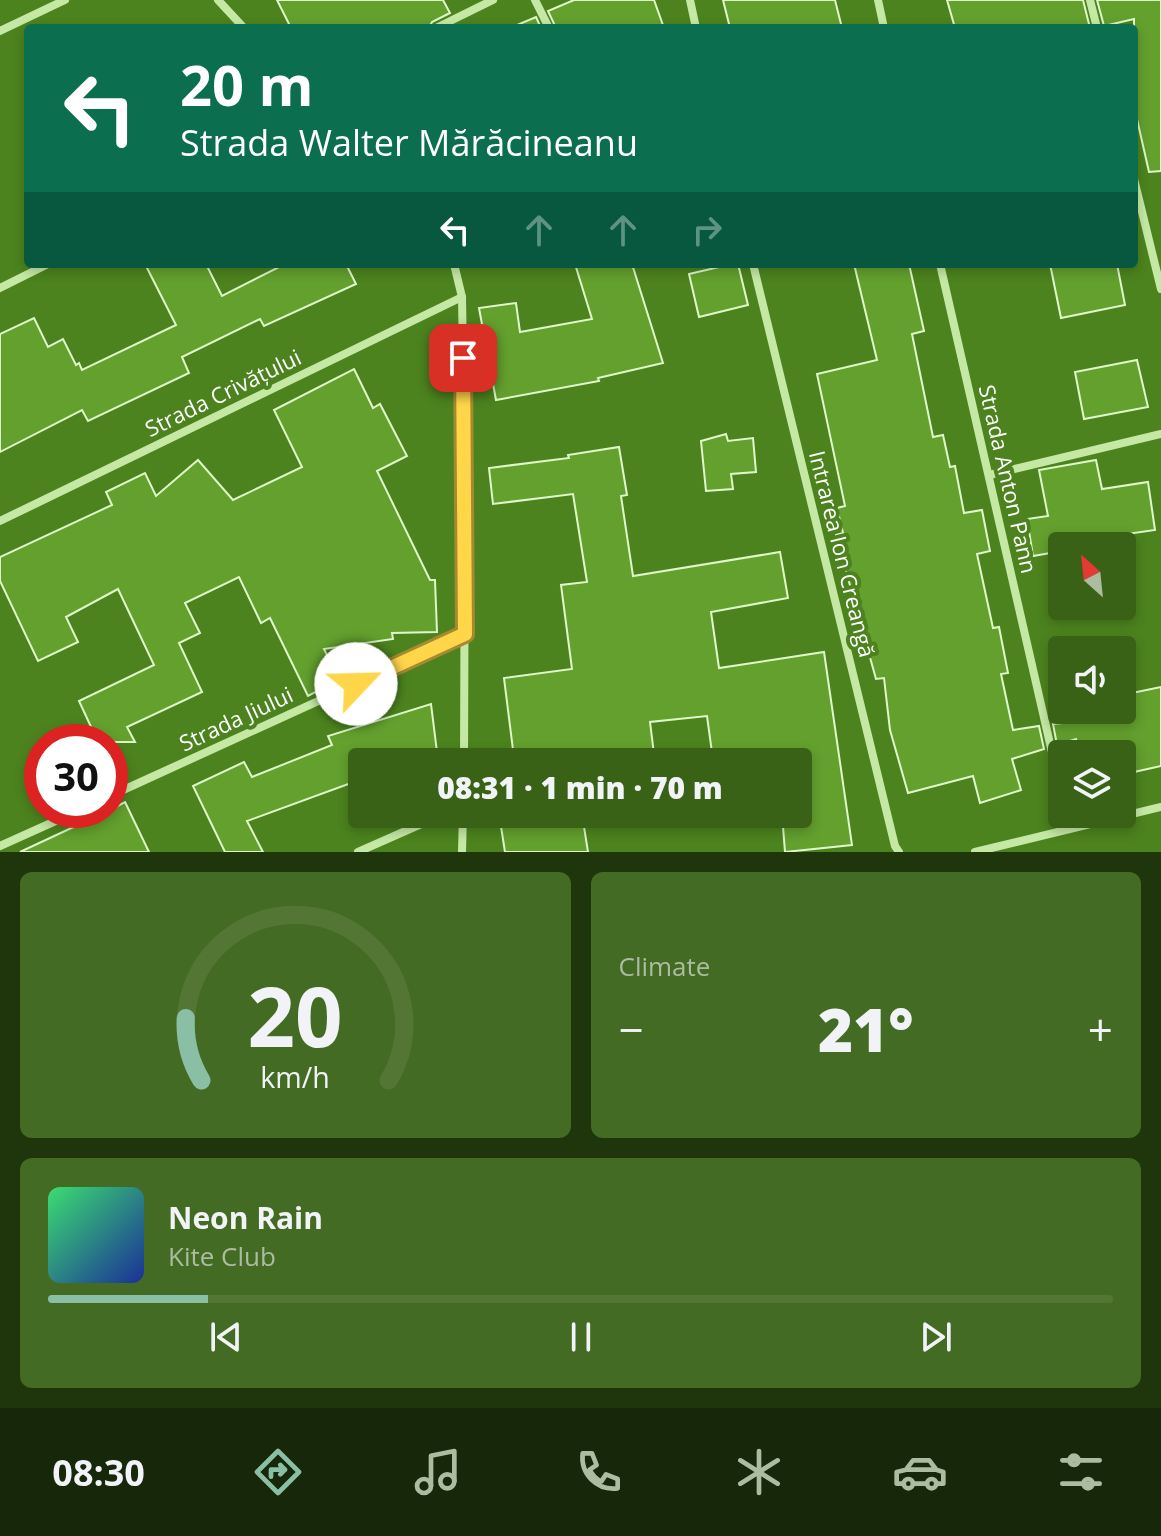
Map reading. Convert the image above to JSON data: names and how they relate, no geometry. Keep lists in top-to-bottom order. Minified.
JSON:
{"streets":{"street":["Strada Crivățului","Strada Anton Pann","Intrarea Ion Creangă","Strada Jiului"]},"north":"top left","page":{"turn":["20 m","Strada Walter Mărăcineanu"],"limit":"30","trip":"08:31 · 1 min · 70 m","tile":"Climate","heat":["−","21°","+"],"song":["Neon Rain","Kite Club"],"tabs":"08:30","gauge":["20","km/h"]}}
